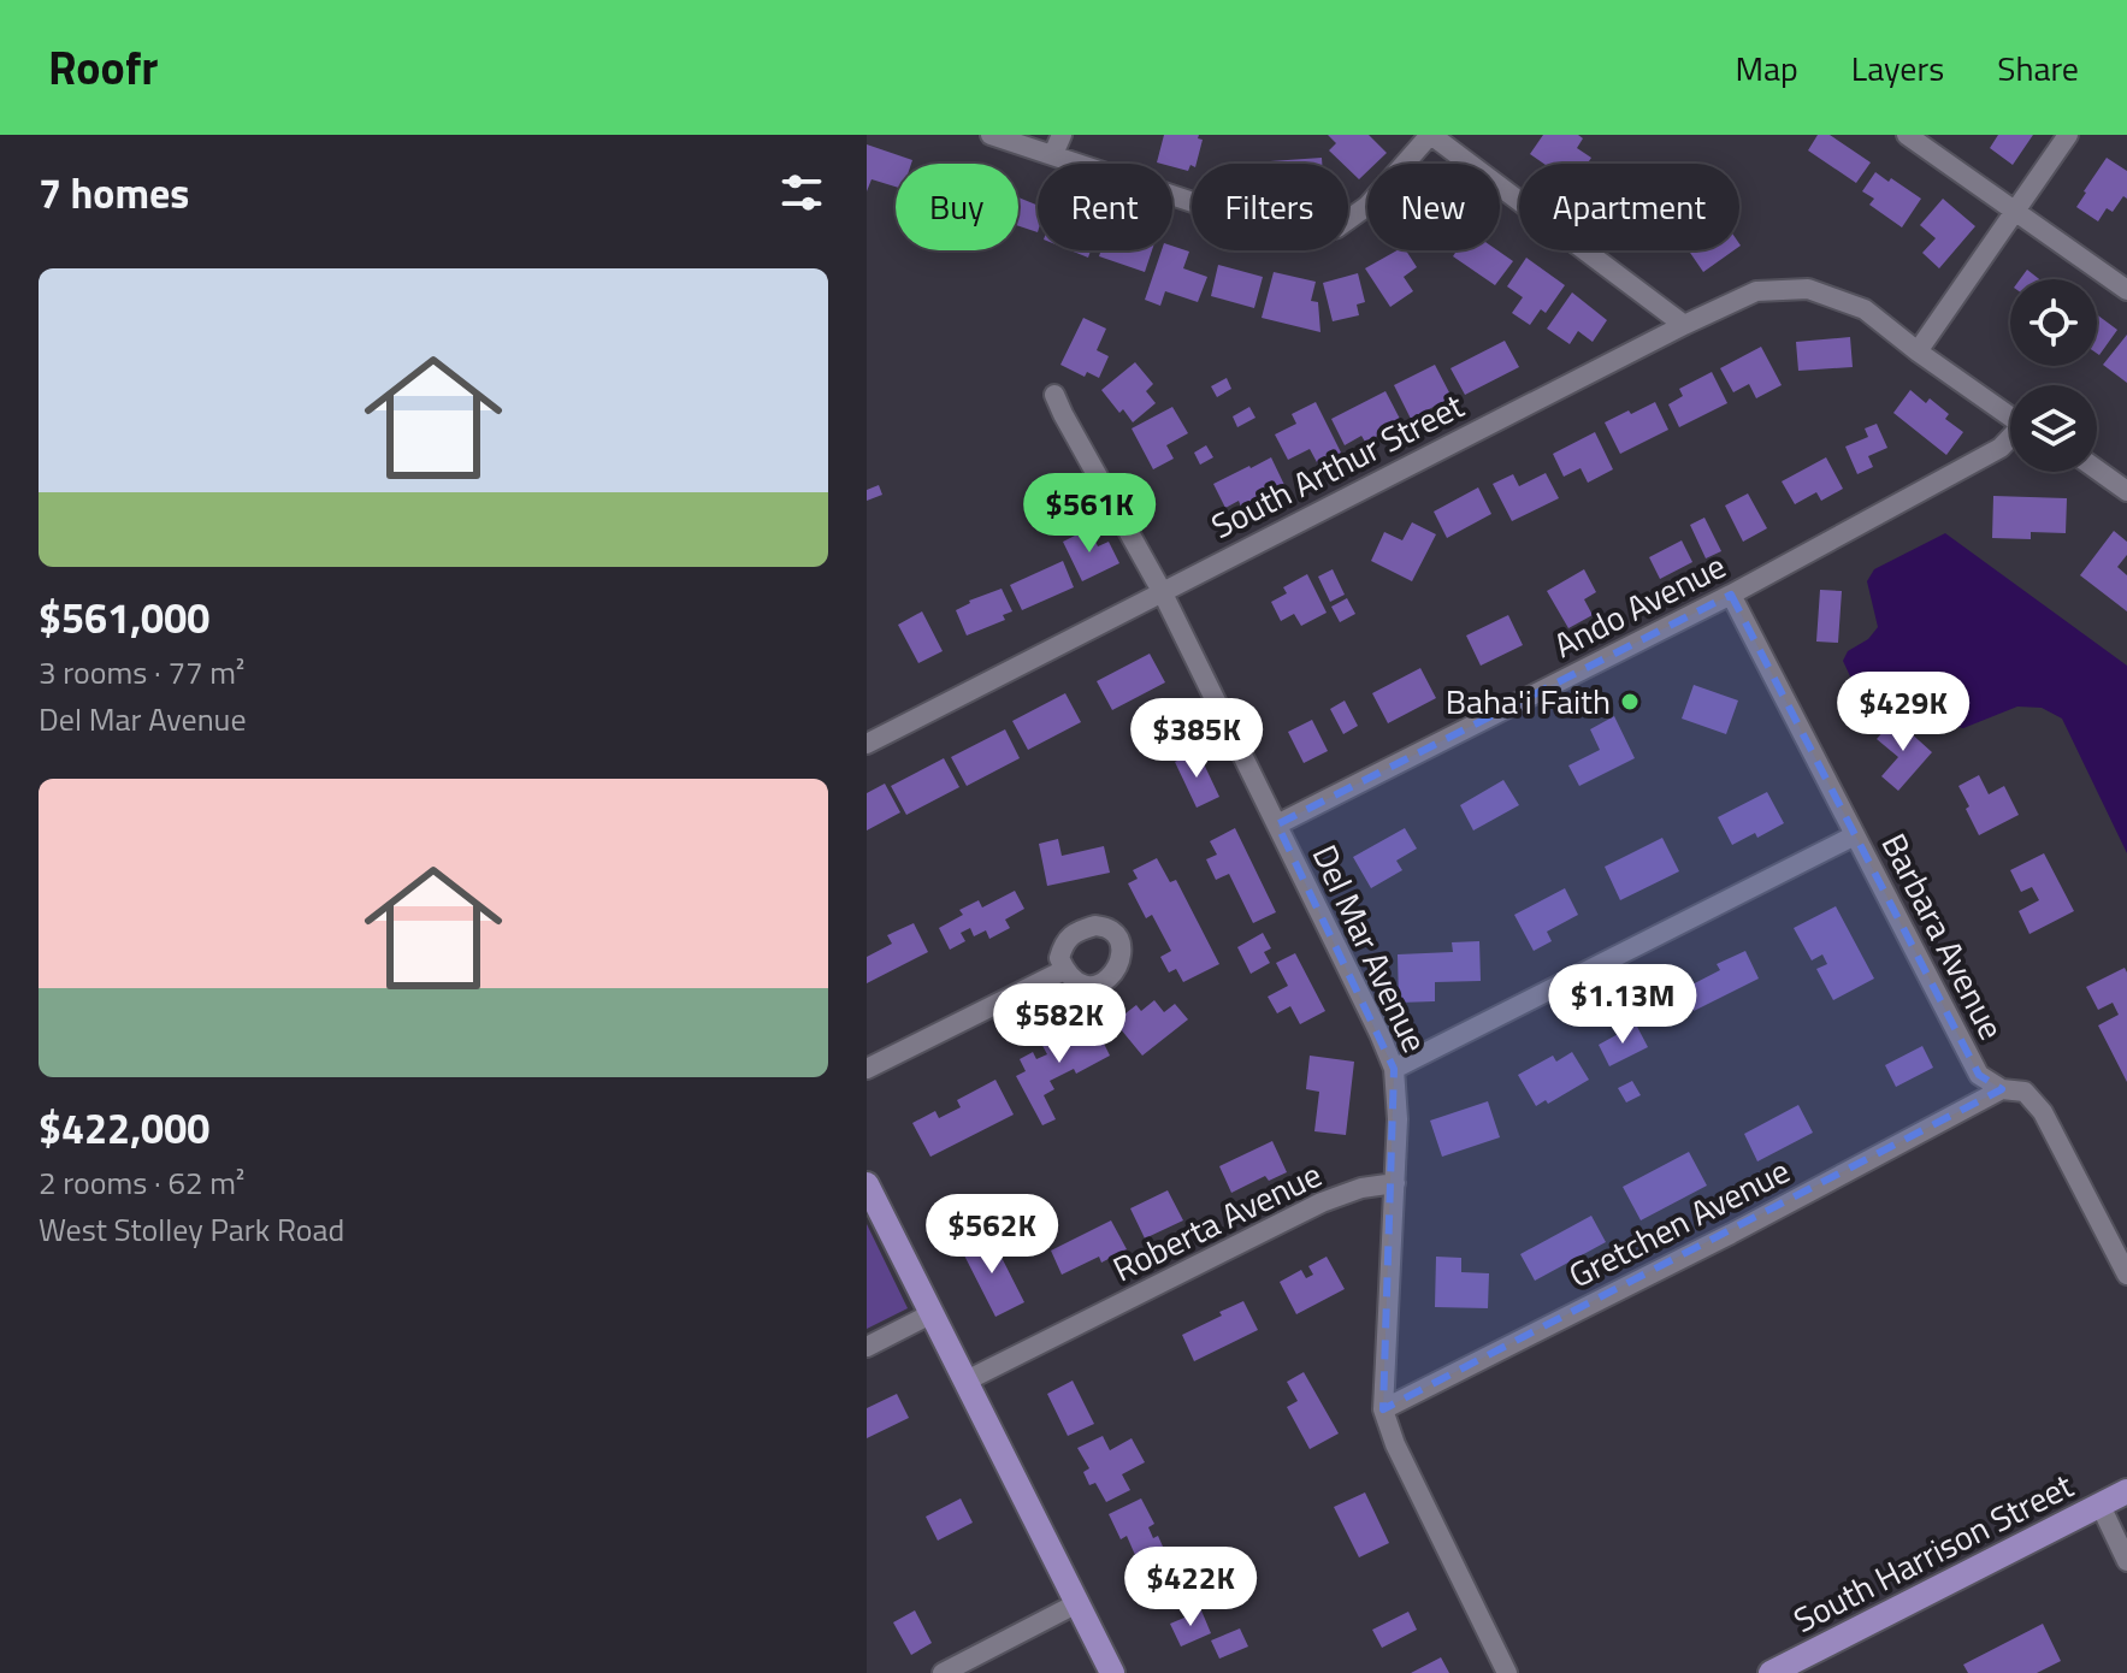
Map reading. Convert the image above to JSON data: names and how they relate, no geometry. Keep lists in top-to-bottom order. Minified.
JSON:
{"streets":{"main road":["South Harrison Street"],"street":["South Arthur Street","Ando Avenue","Barbara Avenue","Del Mar Avenue","Roberta Avenue","Gretchen Avenue"]},"crossings":[["South Arthur Street","Del Mar Avenue"],["Ando Avenue","Barbara Avenue"],["Ando Avenue","Del Mar Avenue"],["Barbara Avenue","Gretchen Avenue"],["Del Mar Avenue","Roberta Avenue"],["Del Mar Avenue","Gretchen Avenue"]],"places":["Baha'i Faith"],"page":{"header":"Roofr","nav":["Map","Layers","Share"],"heading":"7 homes","chip":["Buy","Rent","Filters","New","Apartment"],"list":[{"name":"$561,000","note":"3 rooms · 77 m² · Del Mar Avenue"},{"name":"$422,000","note":"2 rooms · 62 m² · West Stolley Park Road"}],"price":["$561K","$429K","$385K","$1.13M","$582K","$562K","$422K"]}}
